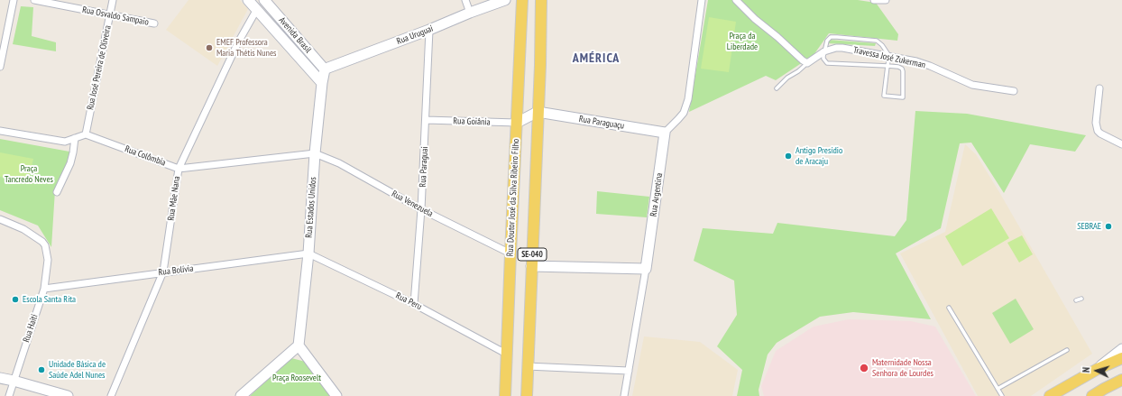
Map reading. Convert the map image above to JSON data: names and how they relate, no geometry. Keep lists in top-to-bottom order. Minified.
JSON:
{"streets":{"main road":["Rua Doutor José da Silva Ribeiro Filho","SE-040"],"street":["Rua Osvaldo Sampaio","Avenida Brasil","Rua Uruguai","Travessa José Zukerman","Rua José Pereira de Oliveira","Rua Goiânia","Rua Paraguaçu","Rua Colômbia","Rua Paraguai","Rua Argentina","Rua Mãe Nana","Rua Venezuela","Rua Estados Unidos","Rua Bolívia","Rua Peru","Rua Haiti"]},"crossings":[["Rua Osvaldo Sampaio","Rua José Pereira de Oliveira"],["Avenida Brasil","Rua Uruguai"],["Avenida Brasil","Rua Mãe Nana"],["Avenida Brasil","Rua Estados Unidos"],["Rua Uruguai","Rua Paraguai"],["Rua Uruguai","Rua Estados Unidos"],["Rua José Pereira de Oliveira","Rua Colômbia"],["Rua Goiânia","Rua Paraguai"],["Rua Goiânia","Rua Doutor José da Silva Ribeiro Filho"],["Rua Paraguaçu","Rua Argentina"],["Rua Paraguaçu","SE-040"],["Rua Colômbia","Rua Mãe Nana"],["Rua Colômbia","Rua Venezuela"],["Rua Colômbia","Rua Estados Unidos"],["Rua Paraguai","Rua Venezuela"],["Rua Paraguai","Rua Peru"],["Rua Doutor José da Silva Ribeiro Filho","Rua Venezuela"],["Rua Doutor José da Silva Ribeiro Filho","Rua Peru"],["Rua Mãe Nana","Rua Bolívia"],["Rua Venezuela","Rua Estados Unidos"],["Rua Estados Unidos","Rua Bolívia"],["Rua Estados Unidos","Rua Peru"],["Rua Bolívia","Rua Peru"],["Rua Bolívia","Rua Haiti"]],"districts":["AMÉRICA"],"parks":["Praça da Liberdade","Praça Tancredo Neves","Praça Roosevelt"],"places":["EMEF Professora Maria Thétis Nunes","Antigo Presídio de Aracaju","SEBRAE","Escola Santa Rita","Maternidade Nossa Senhora de Lourdes","Unidade Básica de Saúde Adel Nunes"],"north":"left"}
